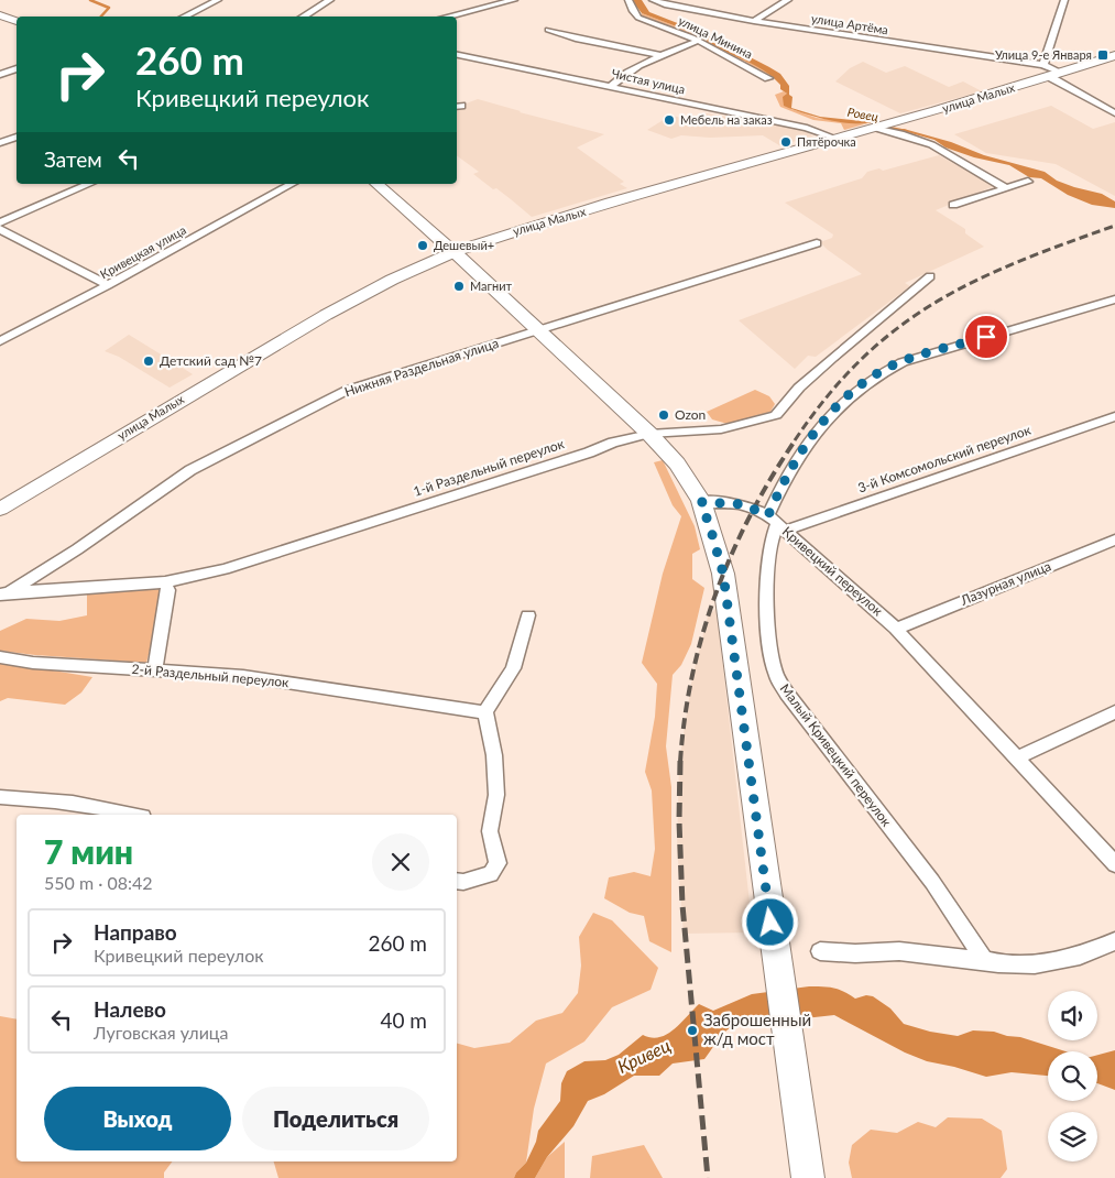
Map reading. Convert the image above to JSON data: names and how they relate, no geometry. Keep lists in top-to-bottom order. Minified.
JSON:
{"streets":{"main road":["улица Малых"],"street":["улица Артёма","улица Минина","Чистая улица","Кривецкая улица","Нижняя Раздельная улица","3-й Комсомольский переулок","1-й Раздельный переулок","Кривецкий переулок","Лазурная улица","2-й Раздельный переулок","Малый Кривецкий переулок"]},"crossings":[["улица Артёма","улица Малых"],["Чистая улица","улица Малых"],["Нижняя Раздельная улица","1-й Раздельный переулок"],["3-й Комсомольский переулок","Кривецкий переулок"],["3-й Комсомольский переулок","Малый Кривецкий переулок"],["Кривецкий переулок","Лазурная улица"],["Кривецкий переулок","Малый Кривецкий переулок"]],"water":["Ровец","Кривец"],"places":{"transit":["Улица 9-е Января"],"other":["Мебель на заказ","Пятёрочка","Дешевый+","Магнит","Детский сад №7","Ozon","Заброшенный ж/д мост"]},"page":{"turn":["260 m","Кривецкий переулок"],"then":"Затем","heading":["7 мин","550 m · 08:42"],"list":[{"name":"Направо","note":"Кривецкий переулок","value":"260 m"},{"name":"Налево","note":"Луговская улица","value":"40 m"}],"buttons":["Выход","Поделиться"]}}
